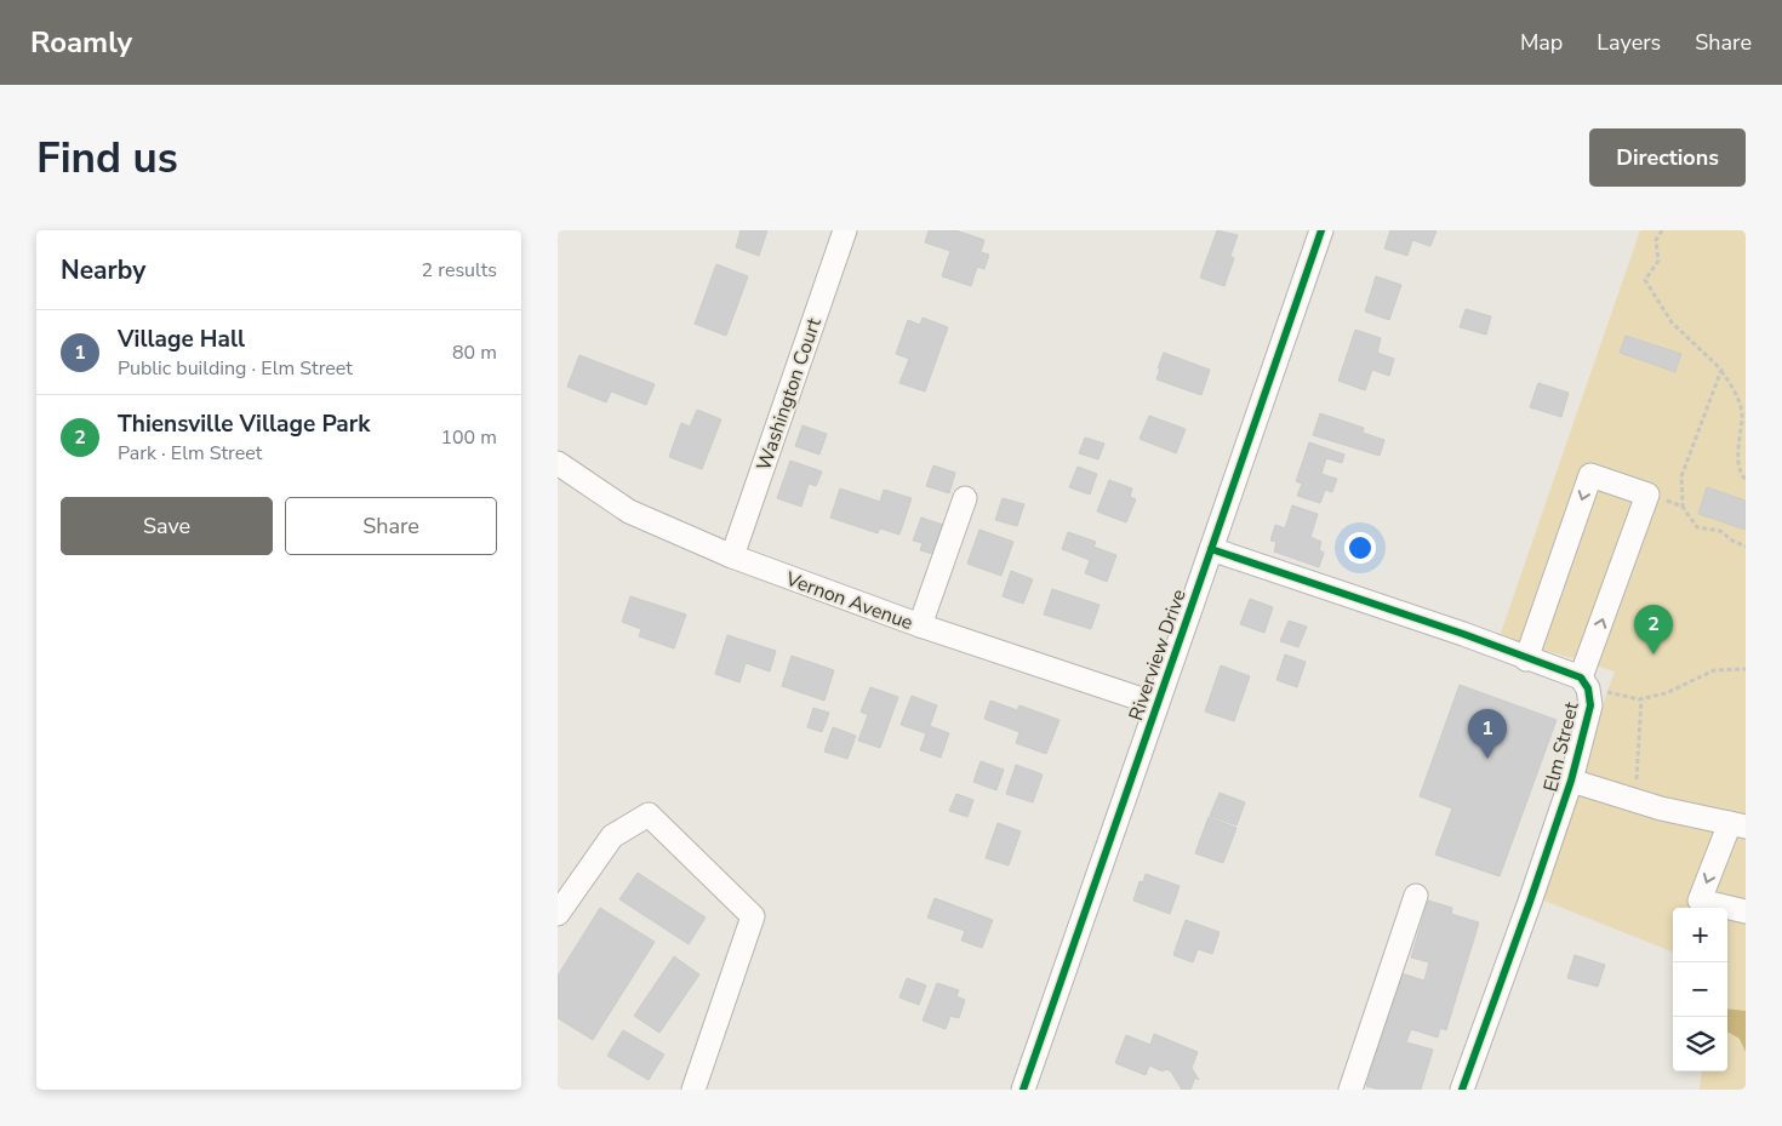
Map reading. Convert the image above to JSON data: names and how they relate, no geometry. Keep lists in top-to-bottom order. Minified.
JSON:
{"streets":{"street":["Washington Court","Vernon Avenue","Riverview Drive","Elm Street"]},"crossings":[["Washington Court","Vernon Avenue"],["Vernon Avenue","Riverview Drive"],["Riverview Drive","Elm Street"]],"page":{"header":"Roamly","nav":["Map","Layers","Share"],"buttons":["Directions",["Save","Share"]],"title":"Find us","heading":["Nearby","2 results"],"list":[{"mark":"1","name":"Village Hall","note":"Public building · Elm Street","value":"80 m"},{"mark":"2","name":"Thiensville Village Park","note":"Park · Elm Street","value":"100 m"}],"pins":["2","1"],"map_buttons":["+","−"]}}
